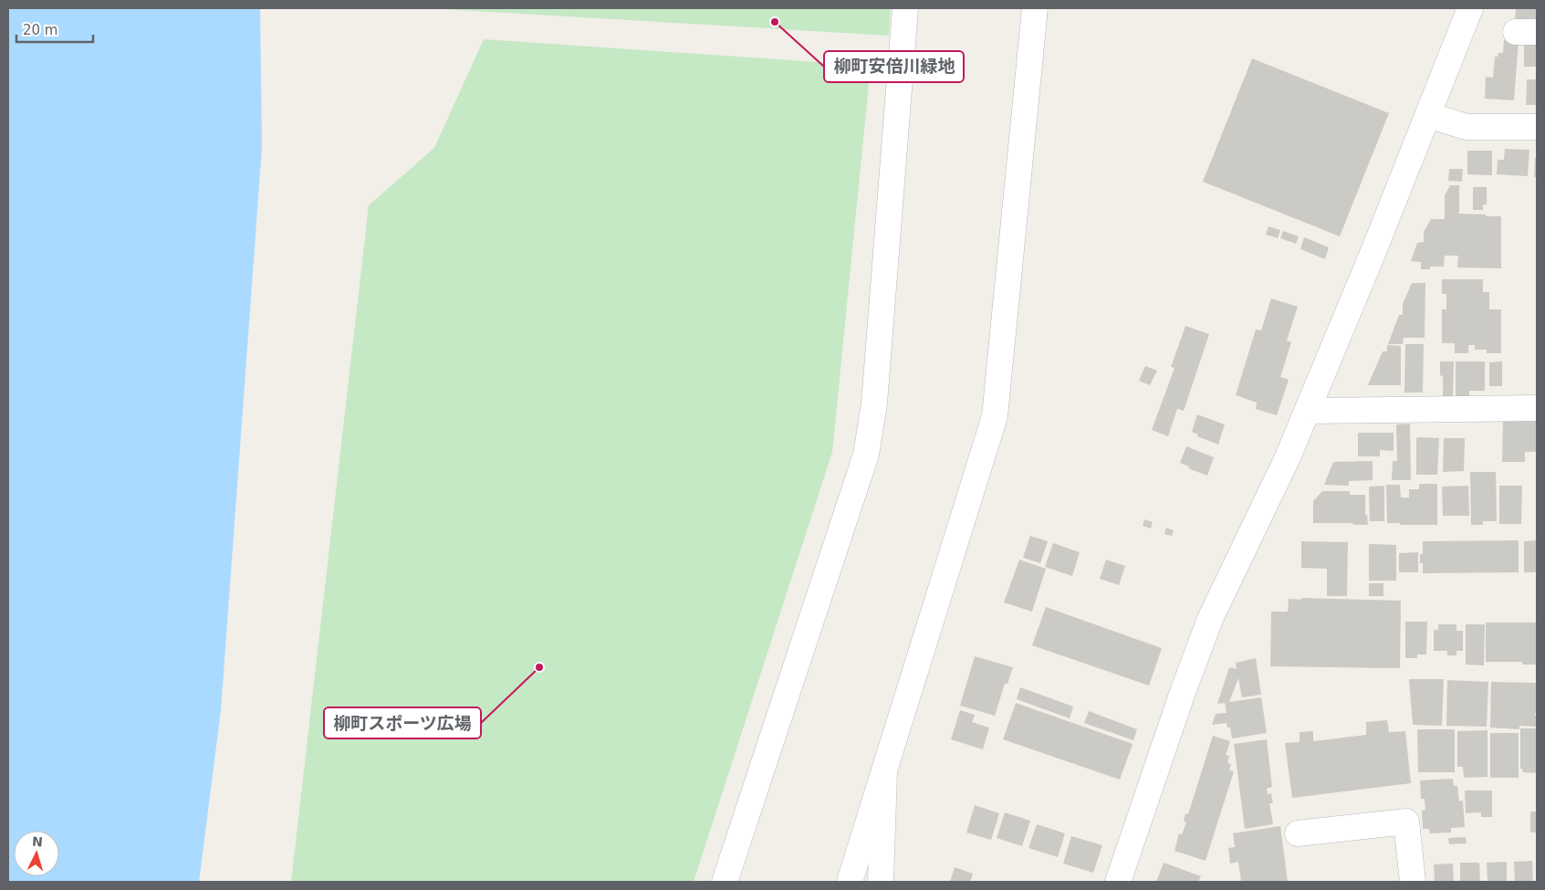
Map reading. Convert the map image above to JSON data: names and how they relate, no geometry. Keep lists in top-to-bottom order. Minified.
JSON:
{"places":["柳町安倍川緑地","柳町スポーツ広場"],"scale_bar":"20 m","north":"top"}
